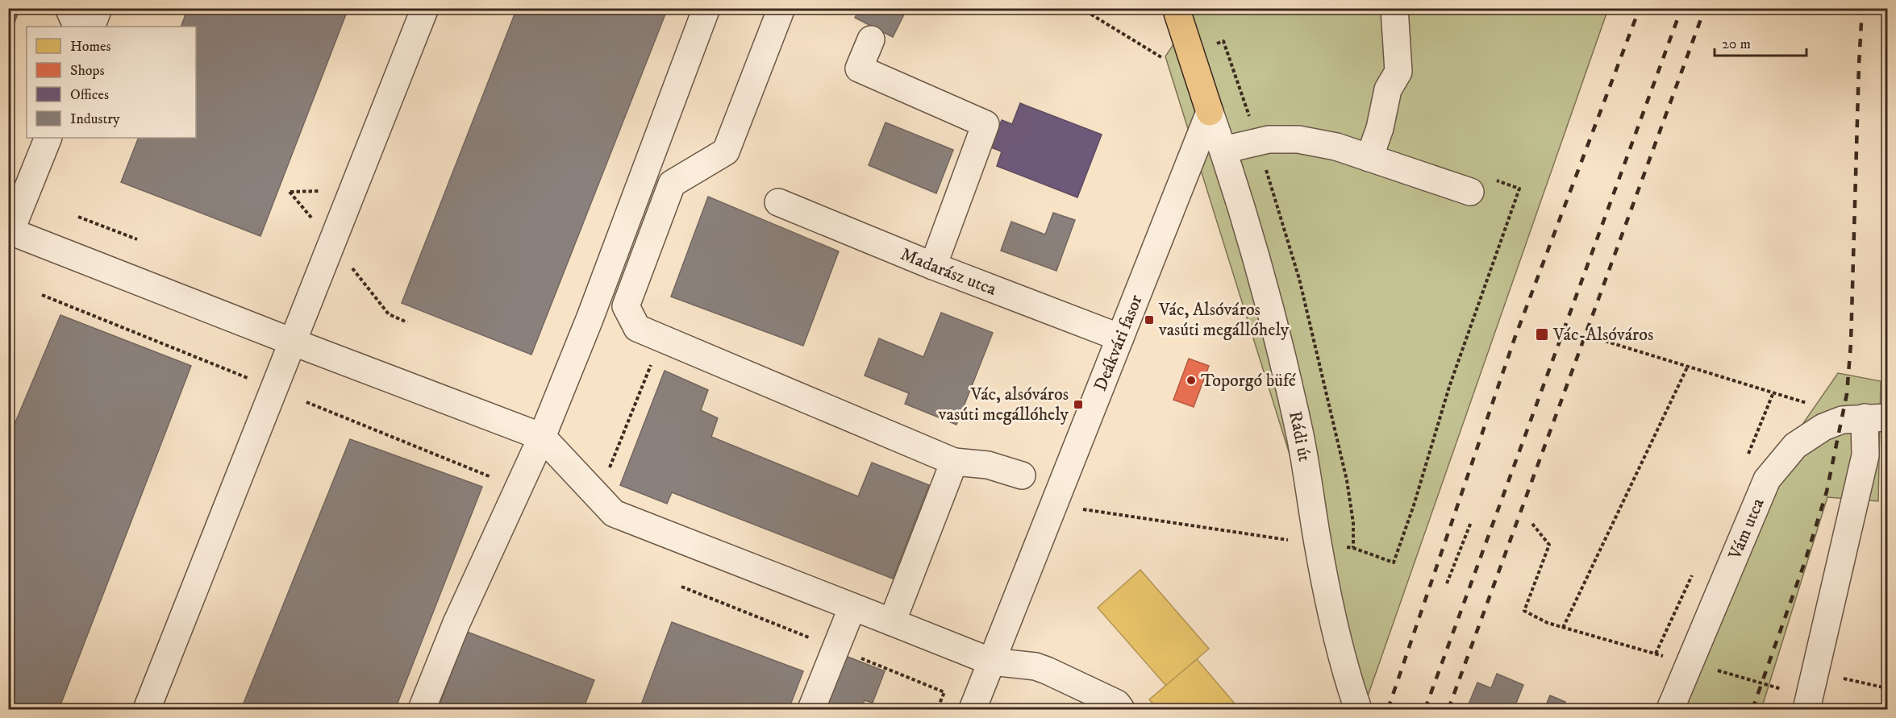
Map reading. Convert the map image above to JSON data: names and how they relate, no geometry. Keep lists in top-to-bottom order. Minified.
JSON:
{"streets":{"street":["Madarász utca","Deákvári fasor","Rádi út","Vám utca"]},"crossings":[["Madarász utca","Deákvári fasor"],["Deákvári fasor","Rádi út"]],"places":{"transit":["Vác, Alsóváros vasúti megállóhely","Vác-Alsóváros","Vác, alsóváros vasúti megállóhely"],"other":["Toporgó büfé"]},"legend":["Homes","Shops","Offices","Industry"],"scale_bar":"20 m"}
